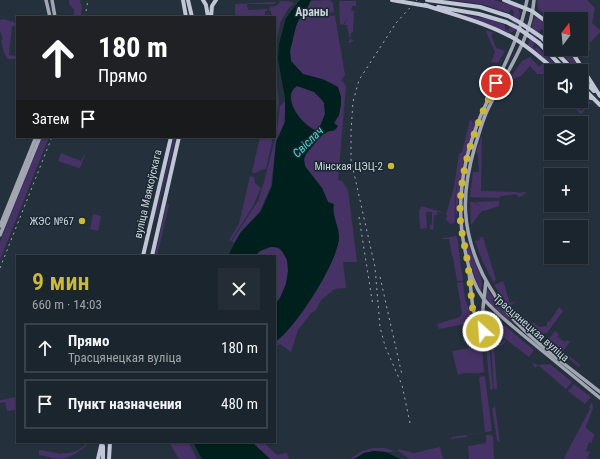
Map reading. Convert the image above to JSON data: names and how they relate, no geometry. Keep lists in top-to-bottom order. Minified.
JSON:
{"streets":{"main road":["вуліца Маякоўскага","Трасцянецкая вуліца"]},"districts":["Араны"],"water":["Свіслач"],"places":["Мінская ЦЭЦ-2","ЖЭС №67"],"north":"top","page":{"map_buttons":["+","−"],"turn":["180 m","Прямо"],"then":"Затем","heading":["9 мин","660 m · 14:03"],"list":[{"name":"Прямо","note":"Трасцянецкая вуліца","value":"180 m"},{"name":"Пункт назначения","value":"480 m"}]}}
